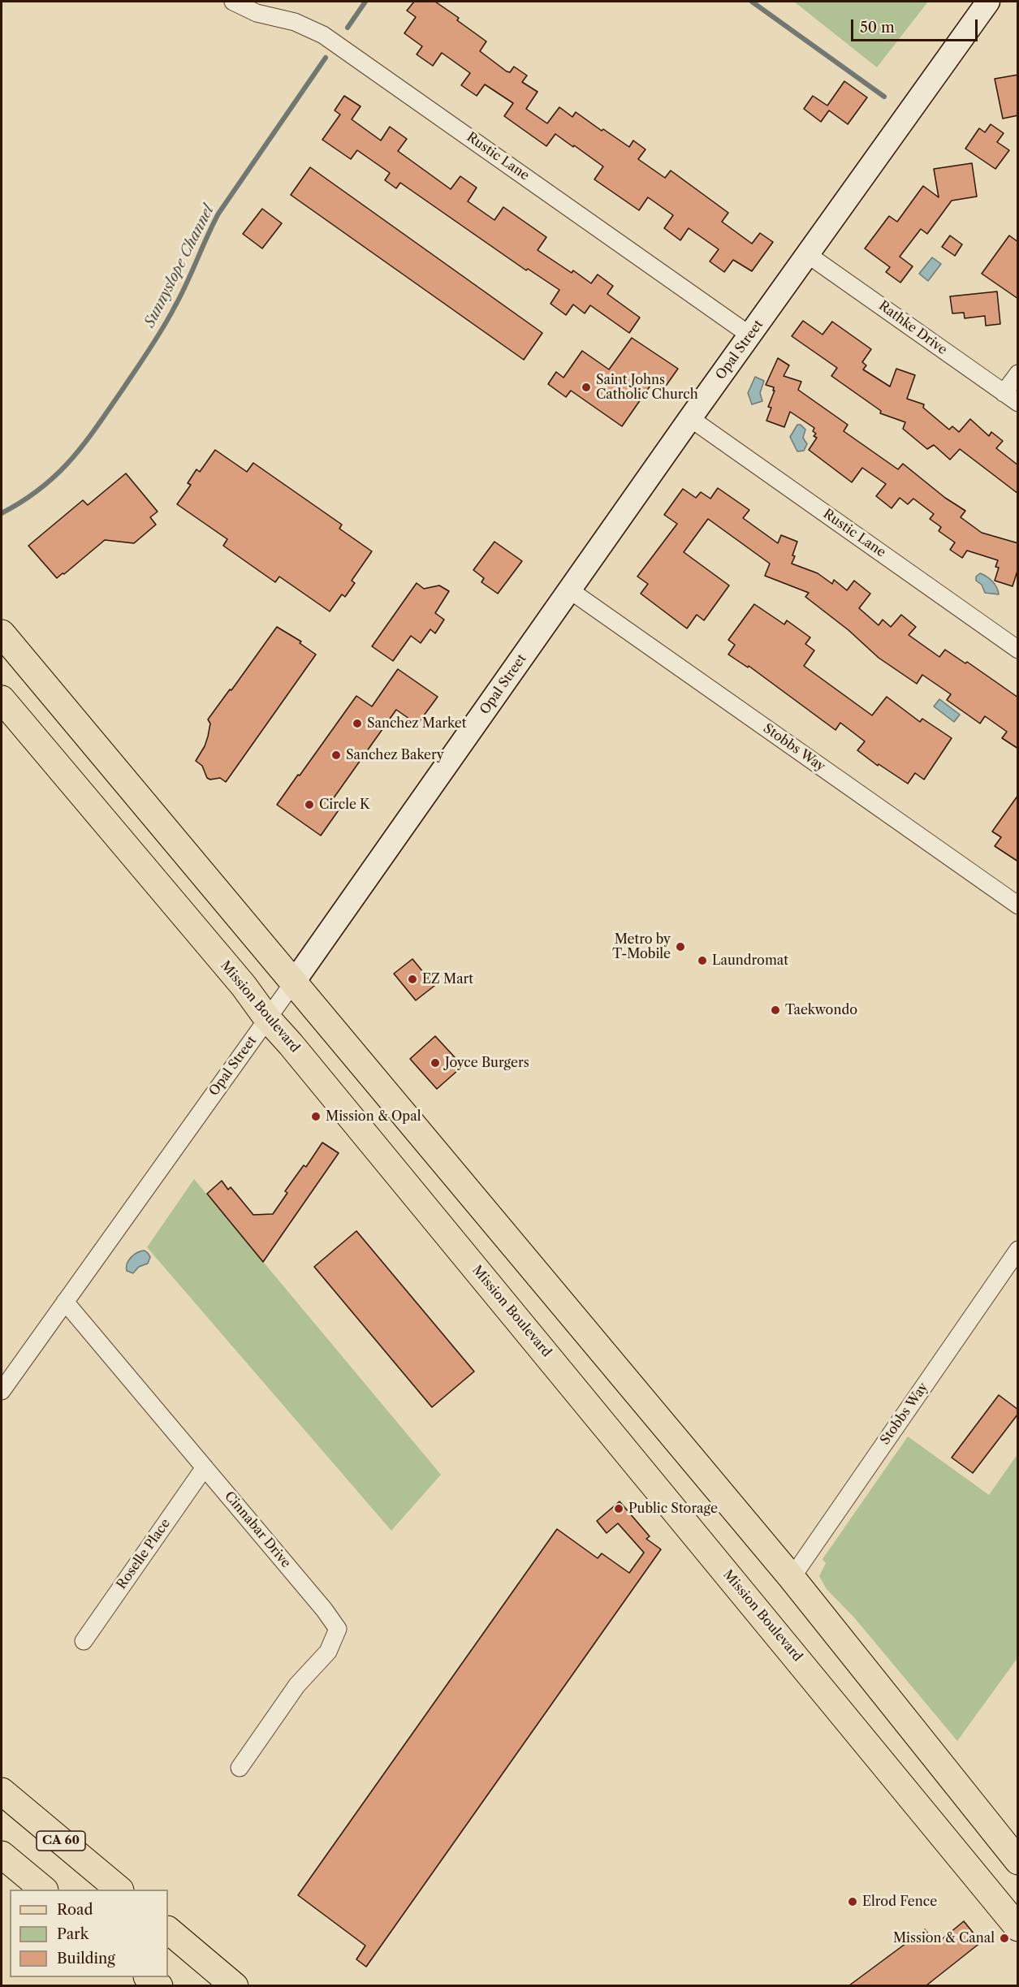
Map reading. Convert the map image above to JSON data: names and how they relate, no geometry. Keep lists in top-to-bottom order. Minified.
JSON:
{"streets":{"main road":["Mission Boulevard","CA 60"],"street":["Rustic Lane","Rathke Drive","Opal Street","Stobbs Way","Cinnabar Drive","Roselle Place"]},"crossings":[["Rustic Lane","Opal Street"],["Rathke Drive","Opal Street"],["Opal Street","Stobbs Way"],["Opal Street","Mission Boulevard"],["Opal Street","Cinnabar Drive"],["Cinnabar Drive","Roselle Place"]],"water":["Sunnyslope Channel"],"places":["Saint Johns Catholic Church","Sanchez Market","Sanchez Bakery","Circle K","Metro by T-Mobile","Laundromat","EZ Mart","Taekwondo","Joyce Burgers","Mission & Opal","Public Storage","Elrod Fence","Mission & Canal"],"legend":["Road","Park","Building"],"scale_bar":"50 m"}
